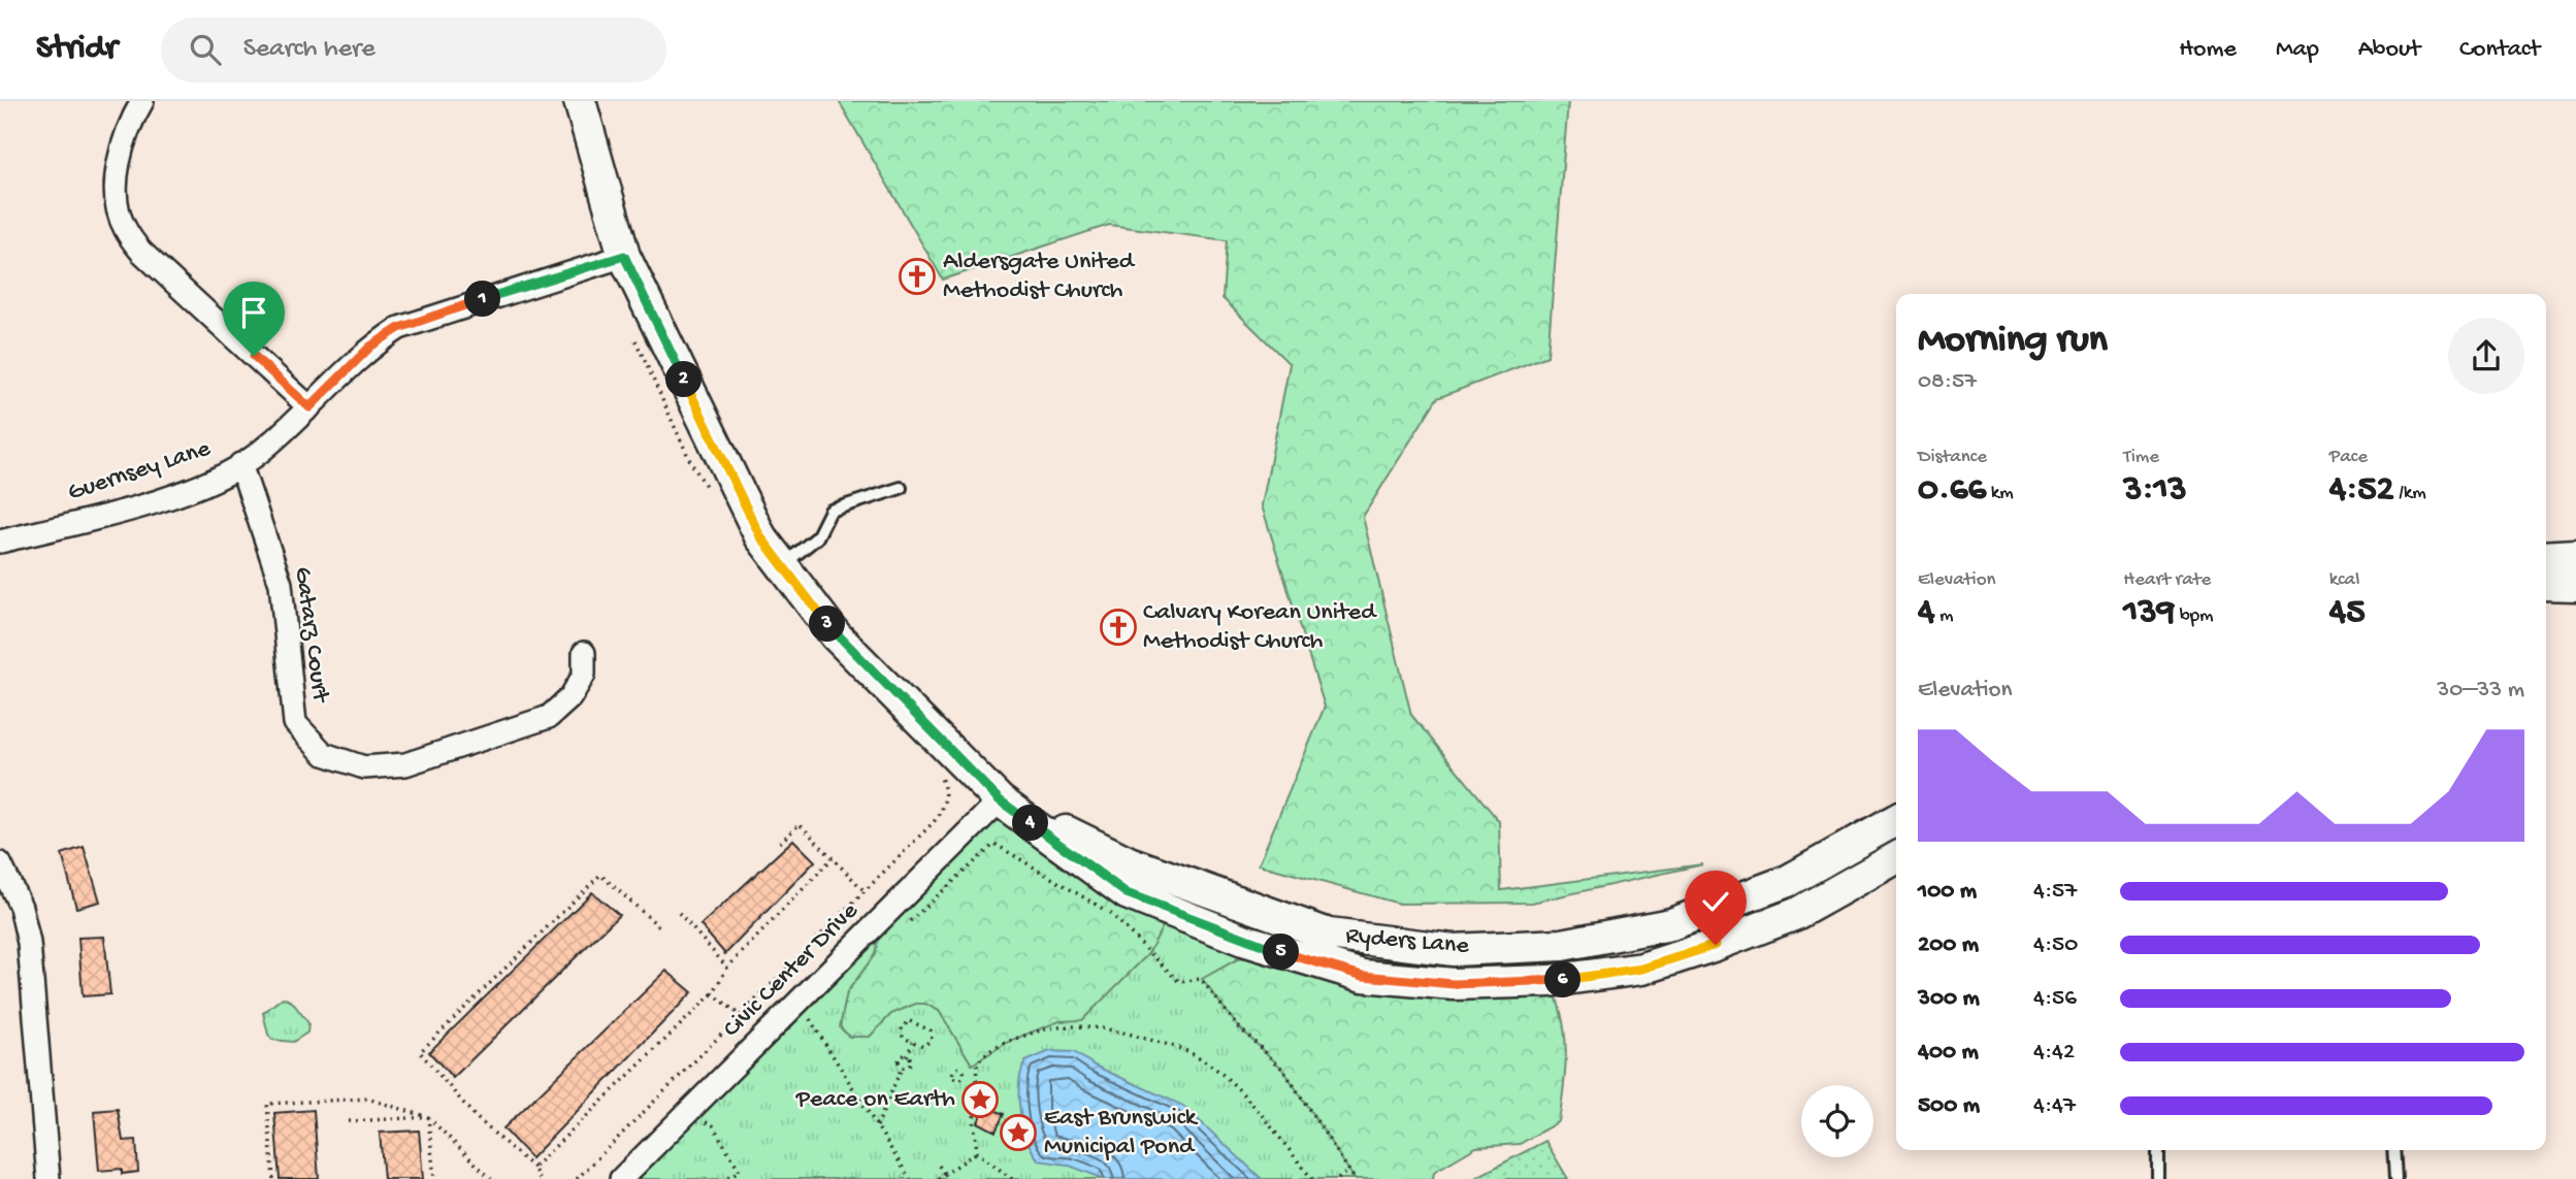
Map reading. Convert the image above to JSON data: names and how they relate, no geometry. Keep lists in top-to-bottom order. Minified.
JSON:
{"streets":{"main road":["Ryders Lane"],"street":["Guernsey Lane","Gatarz Court","Civic Center Drive"]},"crossings":[["Guernsey Lane","Gatarz Court"],["Guernsey Lane","Ryders Lane"],["Ryders Lane","Civic Center Drive"]],"places":{"church":["Aldersgate United Methodist Church","Calvary Korean United Methodist Church"],"place":["Peace on Earth","East Brunswick Municipal Pond"]},"page":{"header":"Stridr","search":"Search here","nav":["Home","Map","About","Contact"],"pins":["1","2","3","4","5","6"],"heading":["Morning run","08:57"],"stats":[["Distance","0.66 km"],["Time","3:13"],["Pace","4:52 /km"],["Elevation","4 m"],["Heart rate","139 bpm"],["kcal","45"]],"chart":["Elevation","30–33 m"],"list":[{"name":"100 m","note":"4:57"},{"name":"200 m","note":"4:50"},{"name":"300 m","note":"4:56"},{"name":"400 m","note":"4:42"},{"name":"500 m","note":"4:47"}]}}
